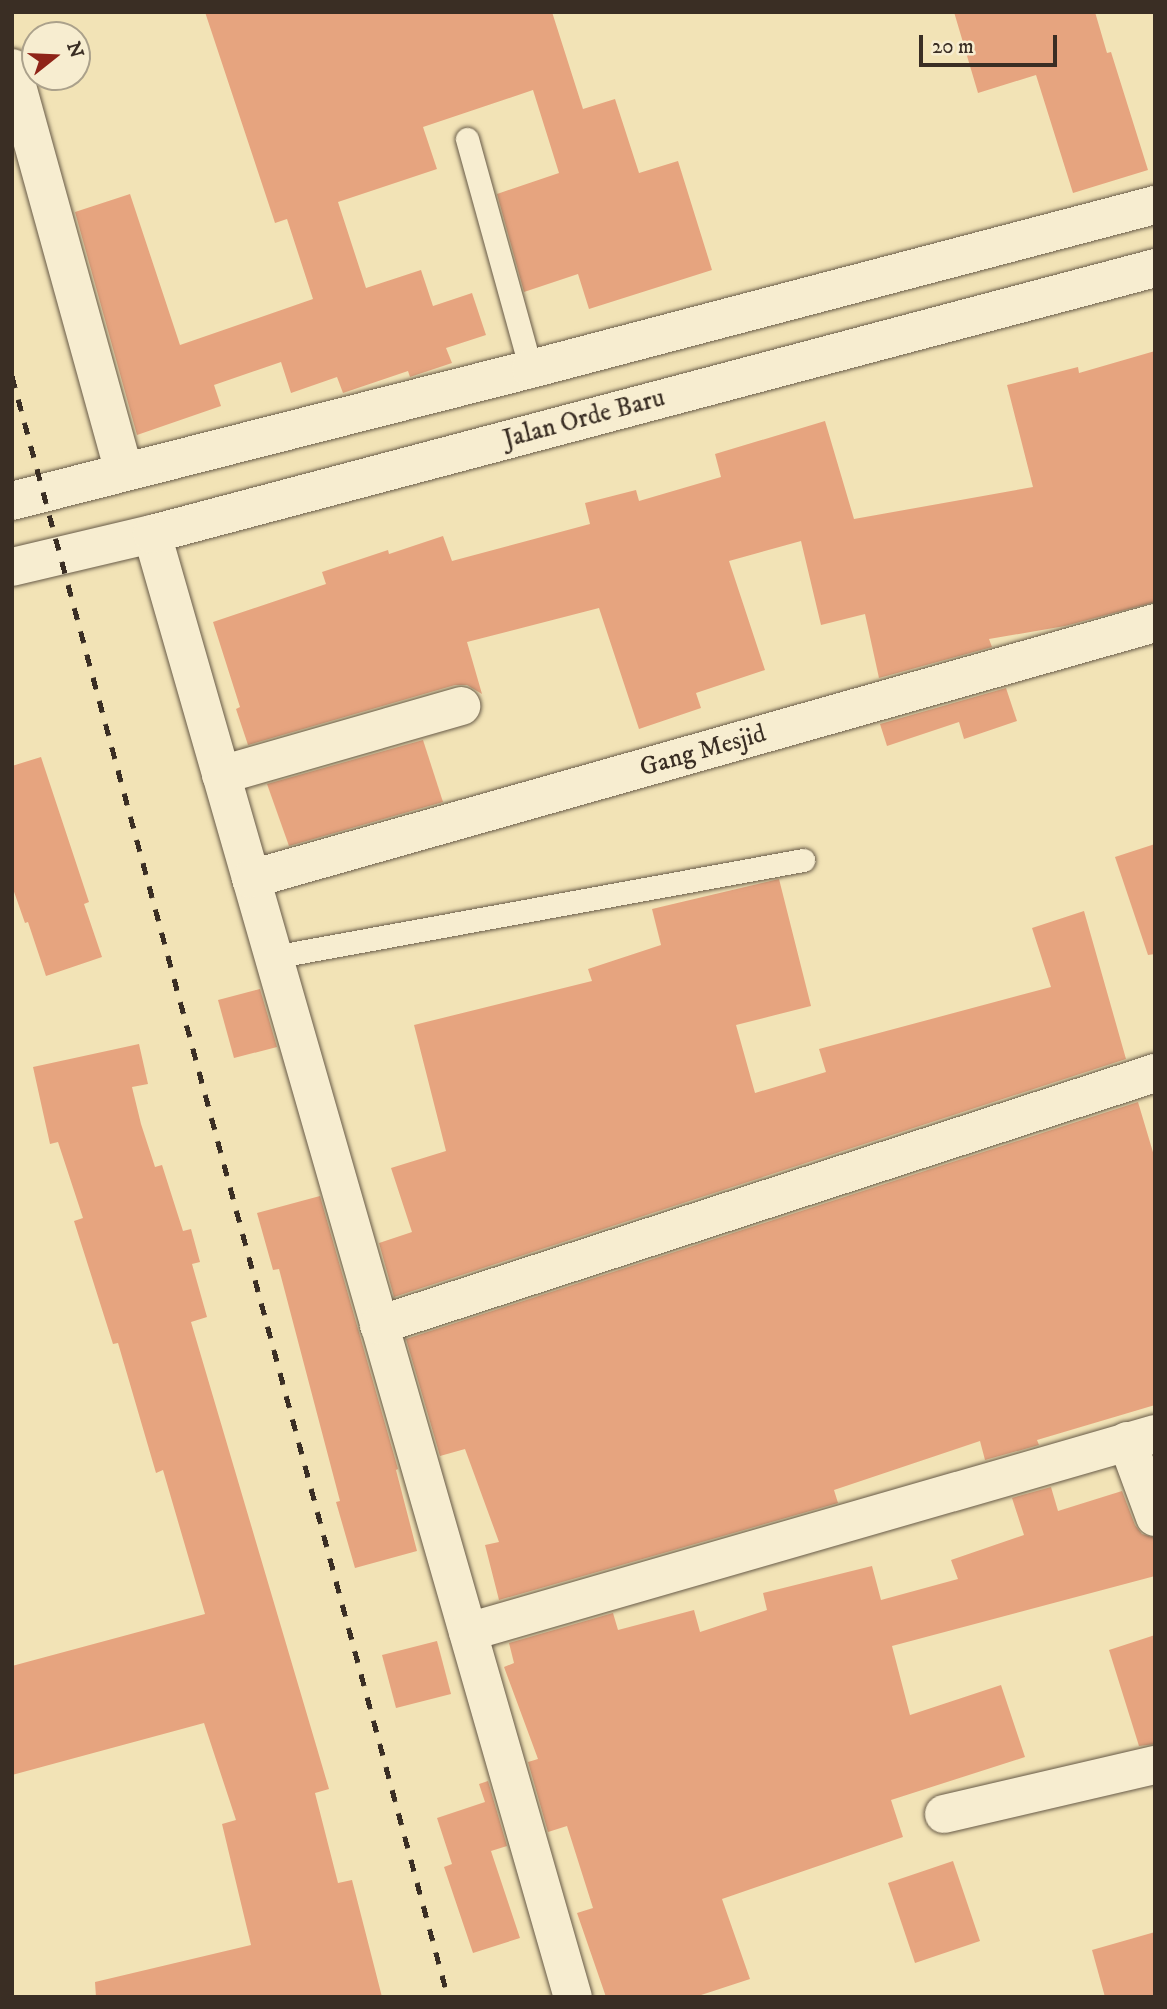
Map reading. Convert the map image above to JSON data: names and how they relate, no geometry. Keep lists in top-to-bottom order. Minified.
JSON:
{"streets":{"street":["Jalan Orde Baru","Gang Mesjid"]},"scale_bar":"20 m","north":"right"}
